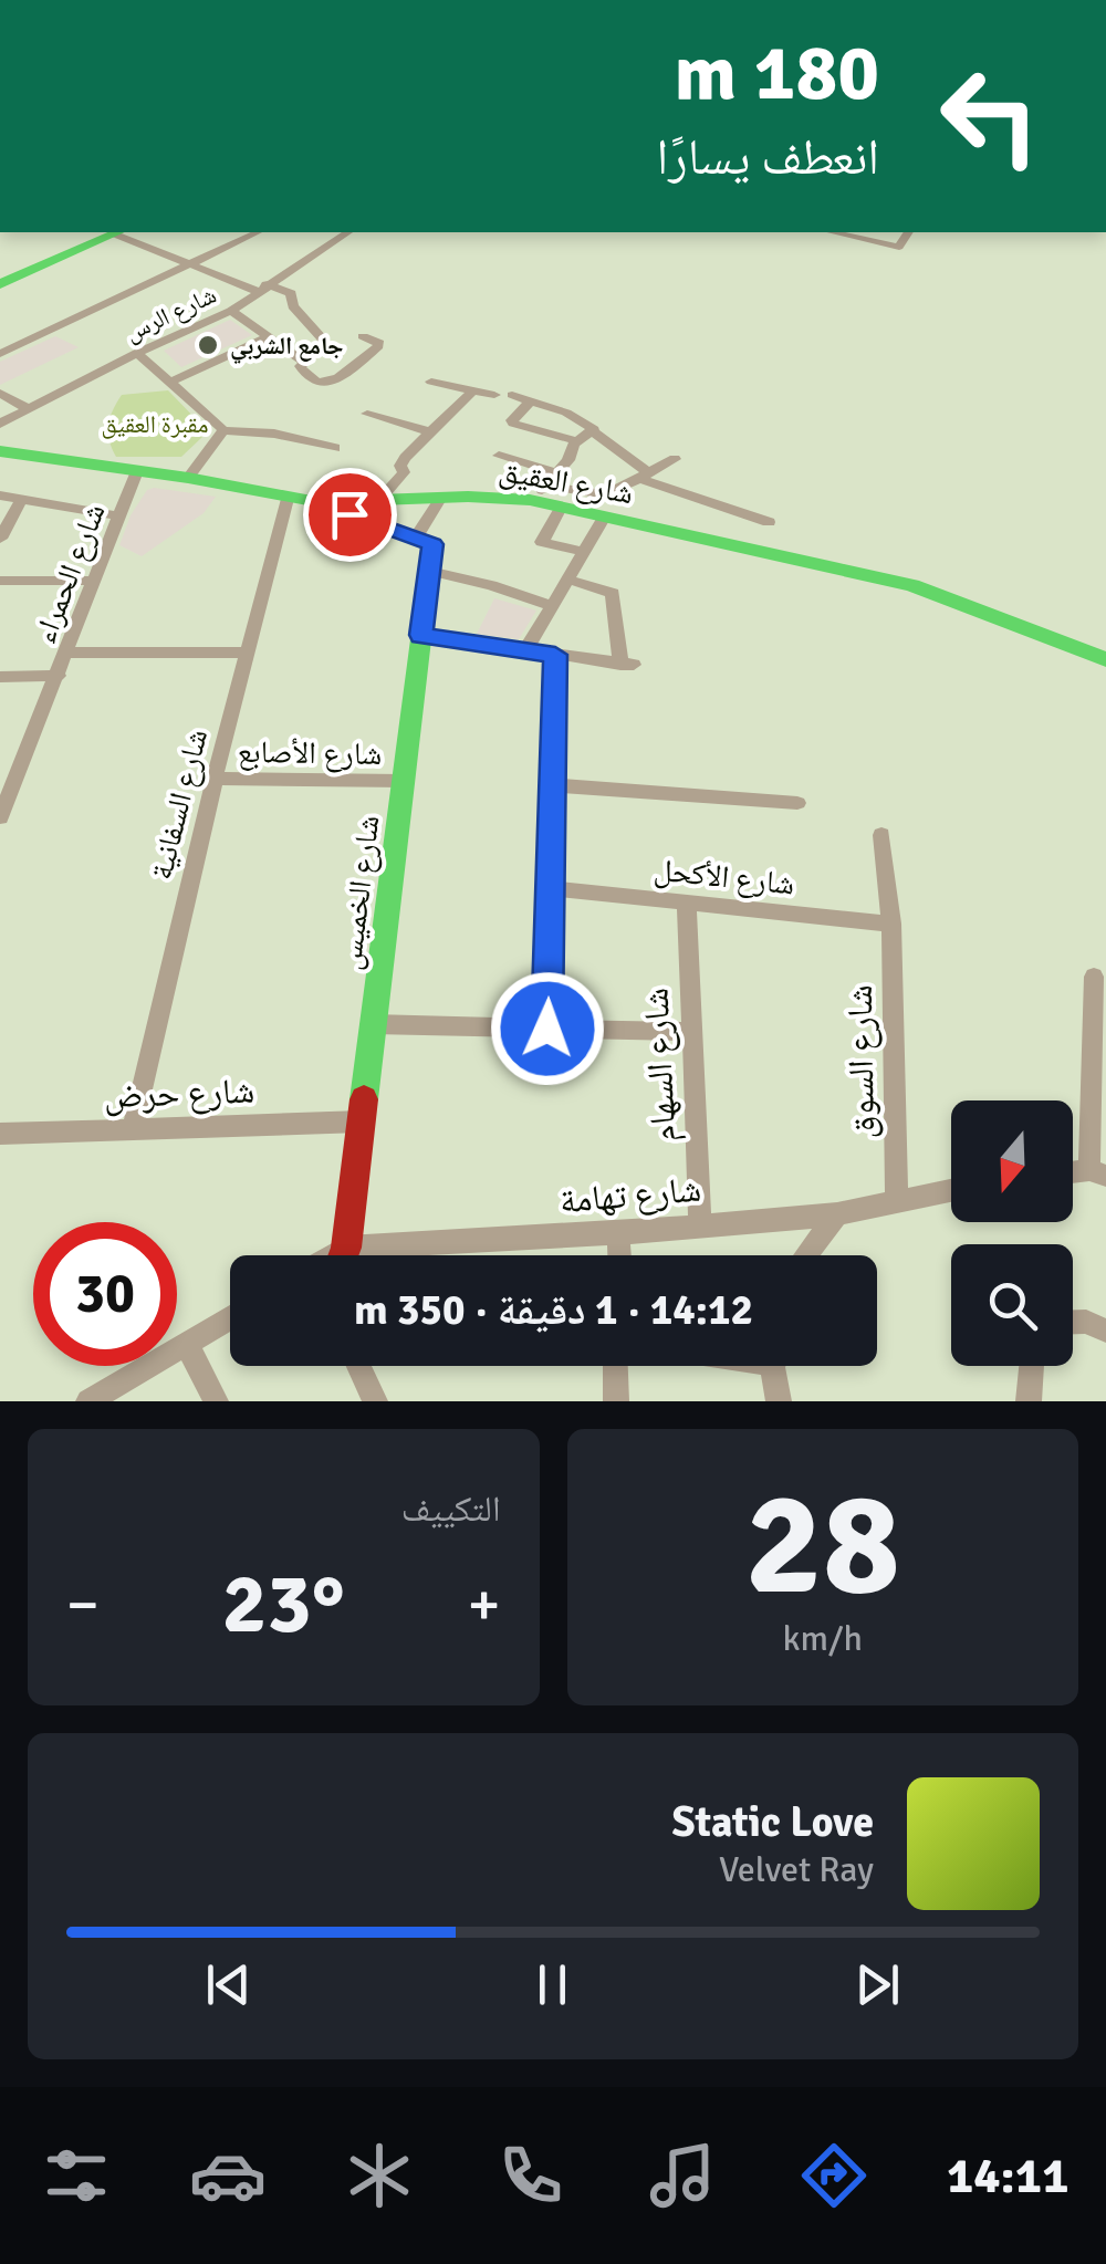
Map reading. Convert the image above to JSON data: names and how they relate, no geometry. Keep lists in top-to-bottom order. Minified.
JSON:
{"streets":{"main road":["شارع العقيق","شارع الخميس"],"street":["شارع الرس","شارع الحمراء","شارع الأصابع","شارع السفانية","شارع الأكحل","شارع السوق","شارع السهام","شارع حرض","شارع تهامة"]},"crossings":[["شارع العقيق","شارع الحمراء"],["شارع العقيق","شارع السفانية"],["شارع الأصابع","شارع السفانية"],["شارع الأصابع","شارع الخميس"],["شارع السفانية","شارع حرض"],["شارع الأكحل","شارع السوق"],["شارع الأكحل","شارع السهام"],["شارع الخميس","شارع حرض"],["شارع الخميس","شارع تهامة"],["شارع السوق","شارع تهامة"],["شارع السهام","شارع تهامة"]],"parks":["مقبرة العقيق"],"places":["جامع الشربي"],"north":"bottom","page":{"turn":["180 m","انعطف يسارًا"],"limit":"30","trip":"14:12 · 1 دقيقة · 350 m","tile":[["28","km/h"],"التكييف"],"heat":["−","23°","+"],"song":["Static Love","Velvet Ray"],"tabs":"14:11"}}
